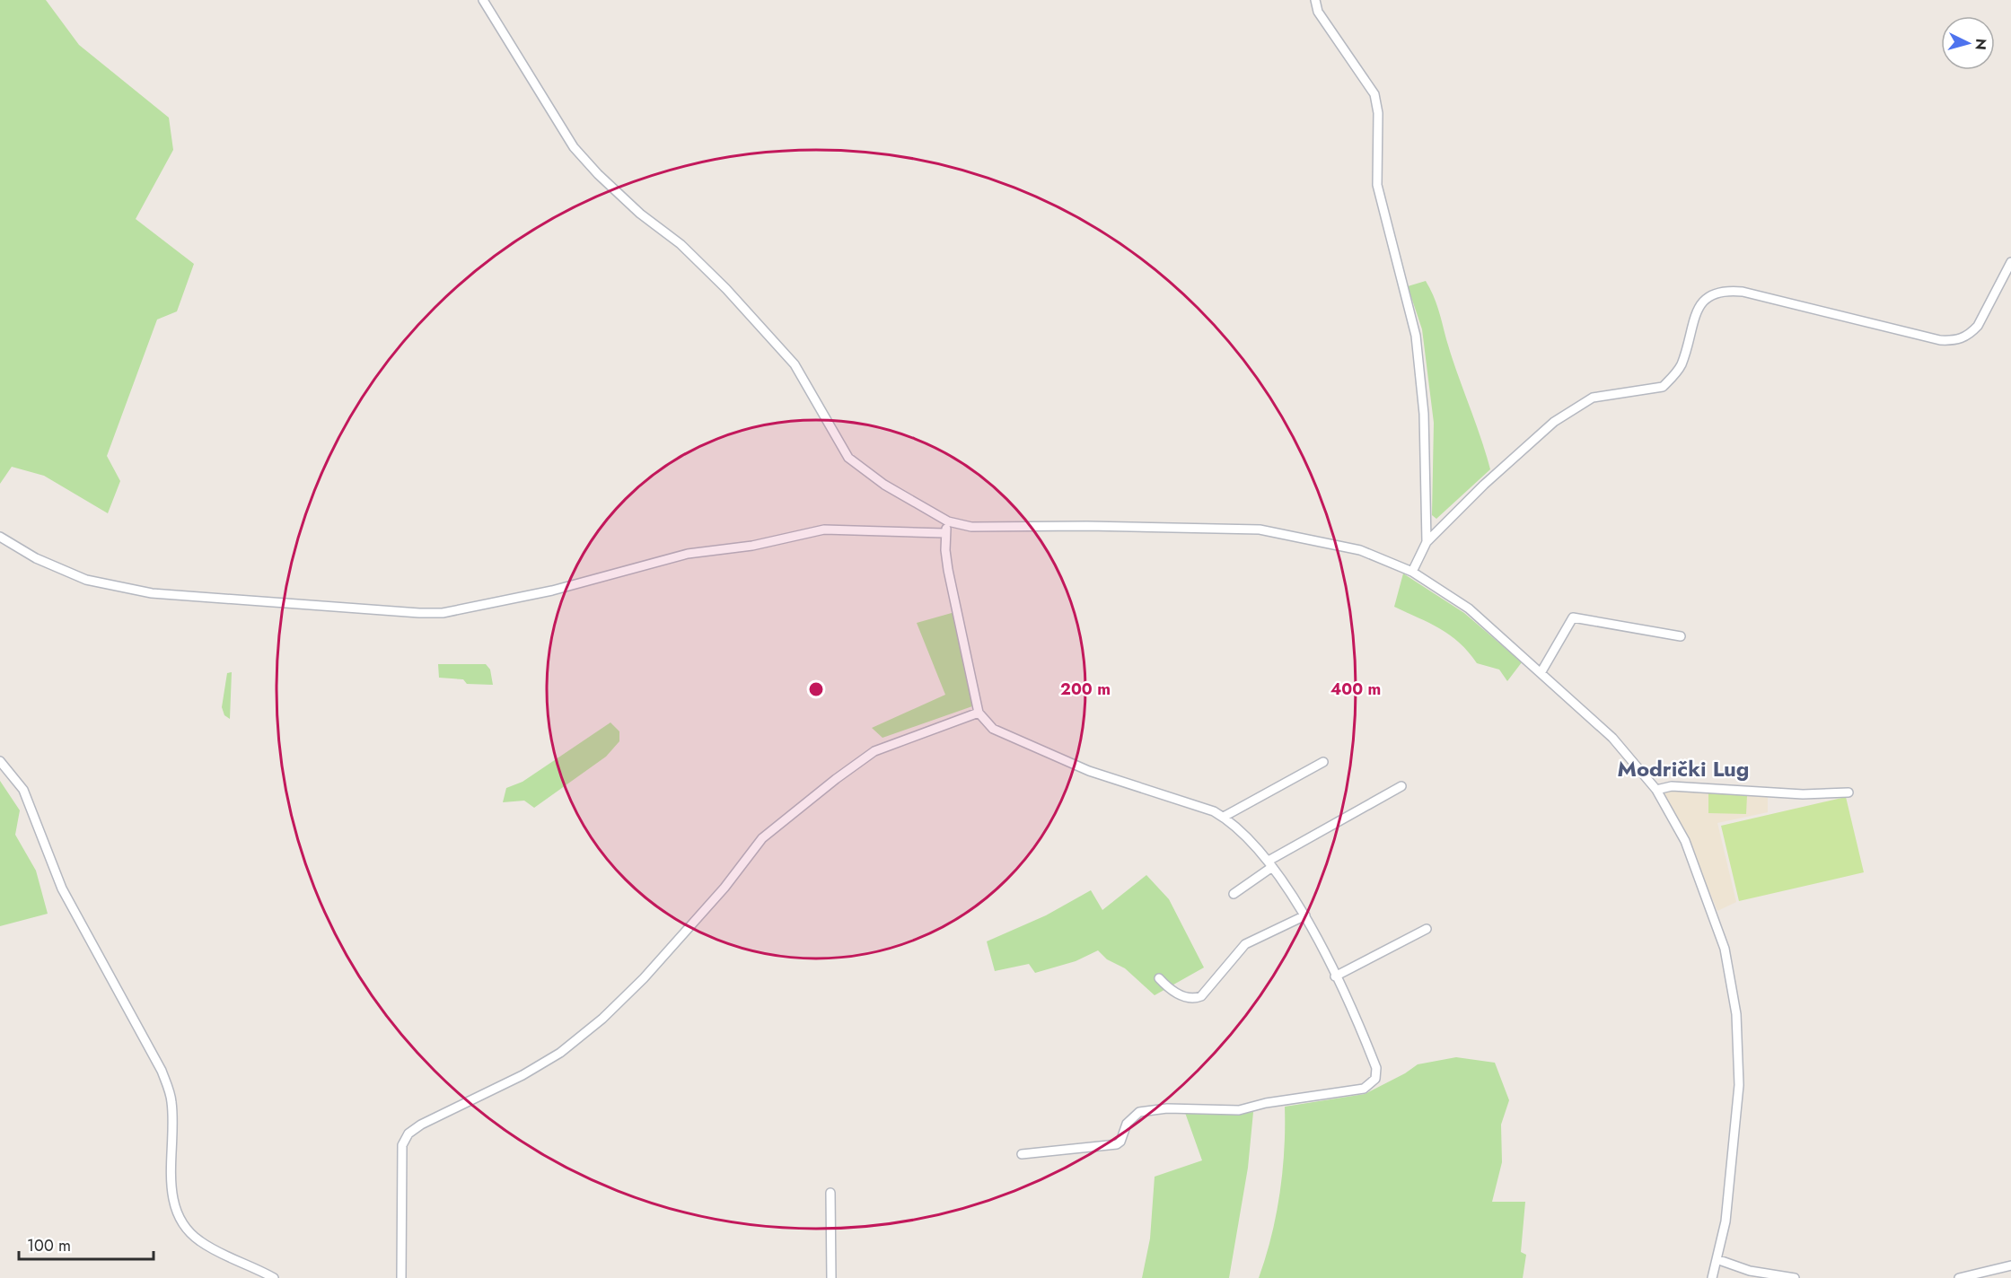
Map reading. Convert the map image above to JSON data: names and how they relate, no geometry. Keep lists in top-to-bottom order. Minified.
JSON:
{"districts":["Modrički Lug"],"scale_bar":"100 m","north":"right","rings":["200 m","400 m"]}
